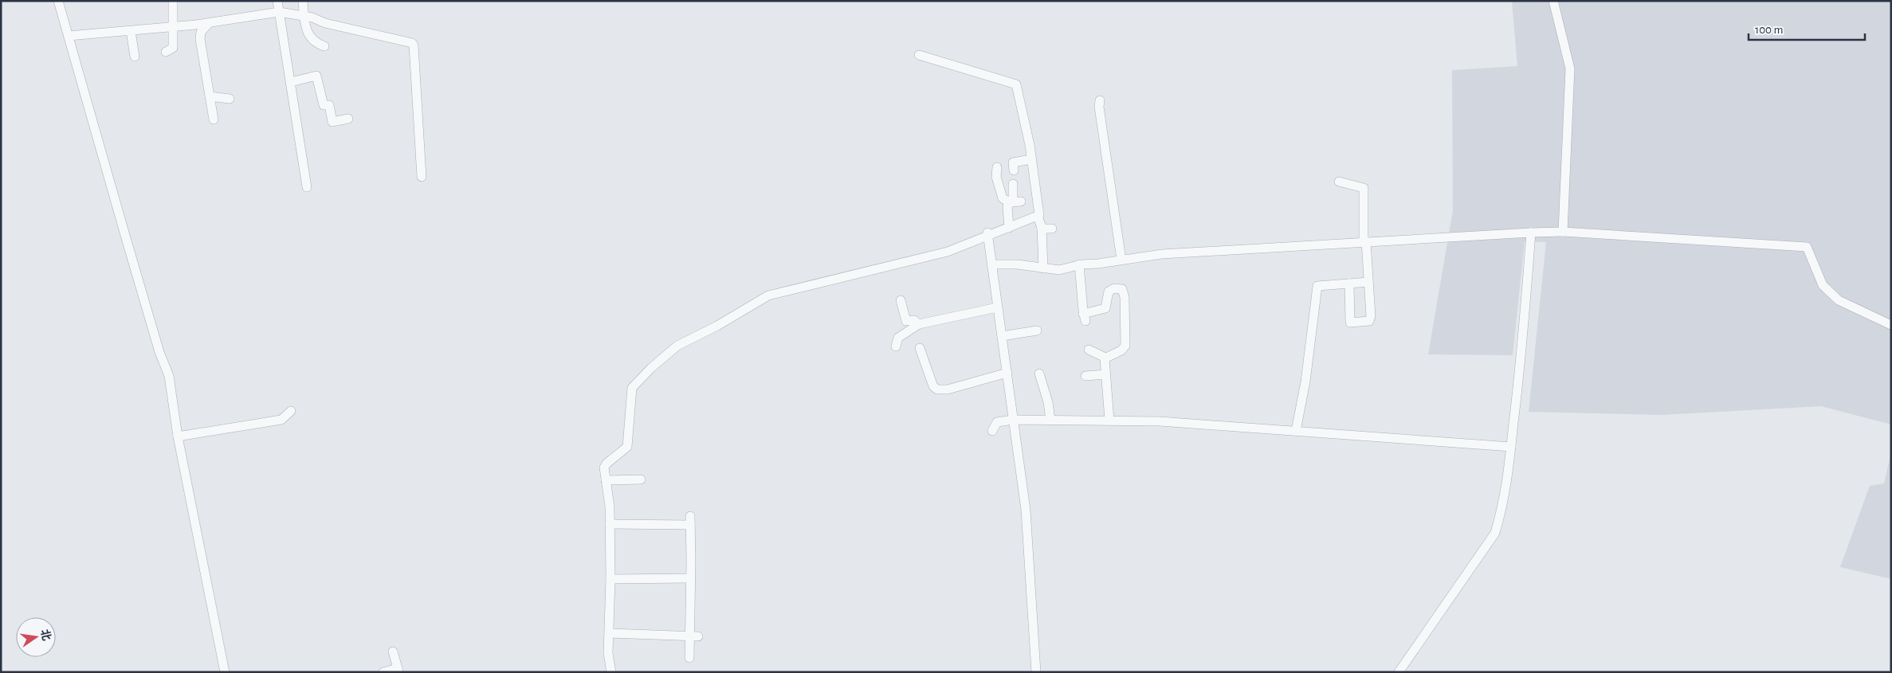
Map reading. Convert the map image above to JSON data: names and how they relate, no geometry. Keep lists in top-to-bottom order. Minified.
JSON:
{"scale_bar":"100 m","north":"right"}
